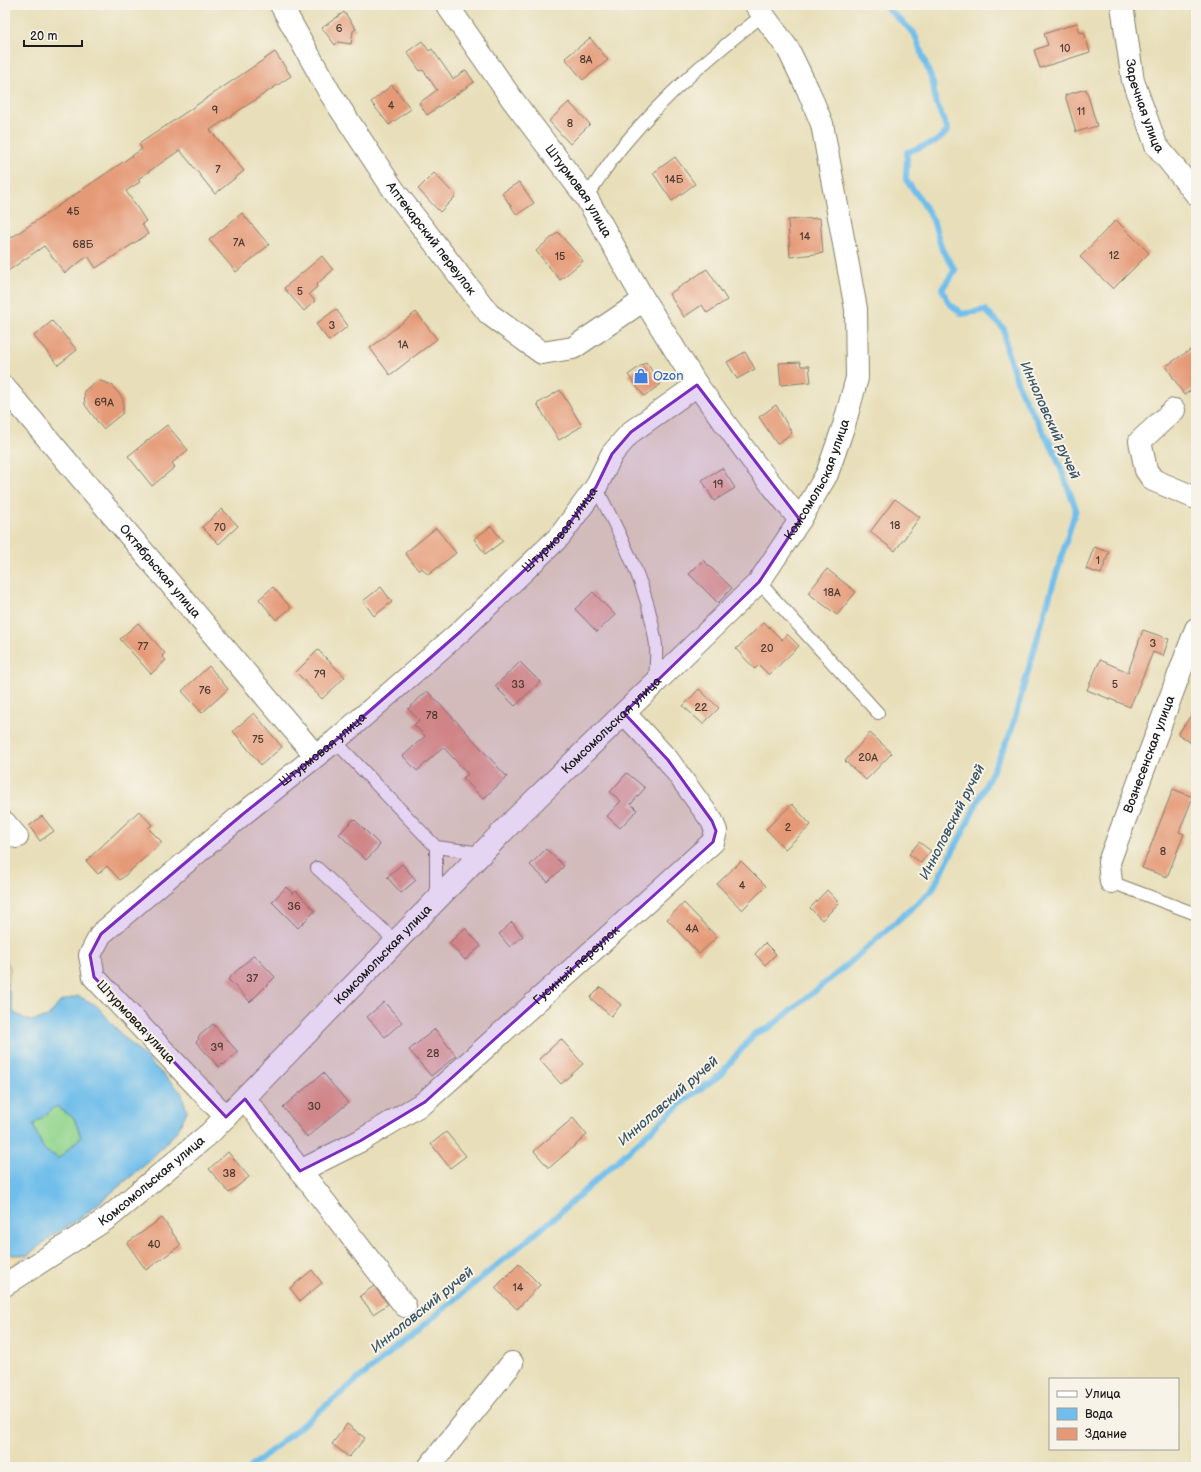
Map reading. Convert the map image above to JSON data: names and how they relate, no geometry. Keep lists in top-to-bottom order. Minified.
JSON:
{"streets":{"street":["Заречная улица","Штурмовая улица","Аптекарский переулок","Комсомольская улица","Октябрьская улица","Вознесенская улица","Гусиный переулок"]},"crossings":[["Штурмовая улица","Аптекарский переулок"],["Штурмовая улица","Комсомольская улица"],["Штурмовая улица","Октябрьская улица"],["Комсомольская улица","Гусиный переулок"]],"water":["Инноловский ручей"],"places":{"shop":["Ozon"]},"house_numbers":["6","10","8А","4","9","11","8","7","14Б","45","14","7А","68Б","12","15","5","3","1А","69А","19","18","70","1","18А","3","77","20","79","33","5","76","22","78","75","20А","2","8","4","36","4А","37","39","28","30","38","40","14"],"legend":["Улица","Вода","Здание"],"scale_bar":"20 m"}
